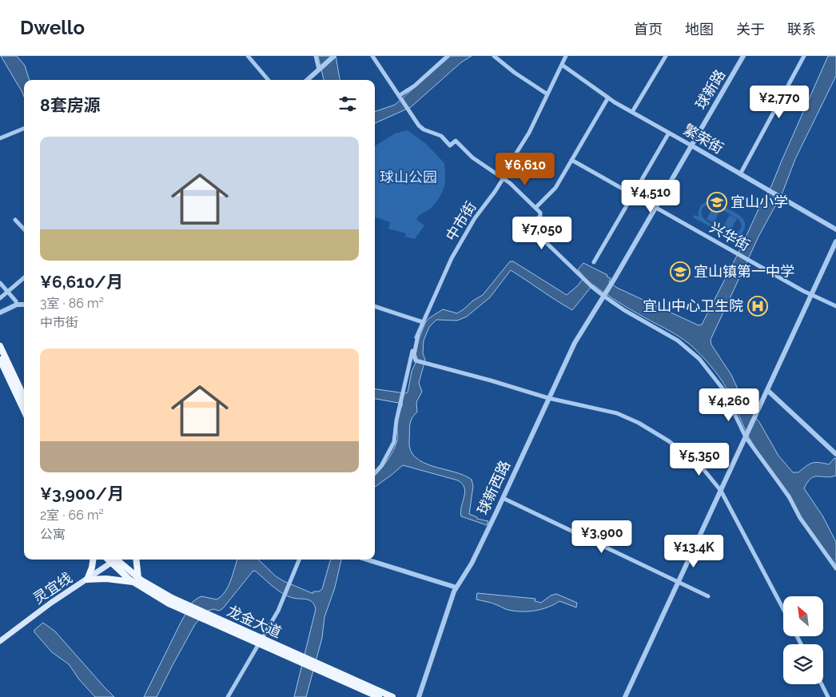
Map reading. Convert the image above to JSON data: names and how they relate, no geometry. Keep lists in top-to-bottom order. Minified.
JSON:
{"streets":{"main road":["灵宜线","龙金大道"],"street":["球新路","繁荣街","中市街","兴华街","球新西路"]},"crossings":[["球新路","繁荣街"],["球新路","兴华街"],["球新路","球新西路"],["繁荣街","中市街"]],"parks":["球山公园"],"places":{"school or university":["宜山小学","宜山镇第一中学"],"hospital":["宜山中心卫生院"]},"north":"top left","page":{"header":"Dwello","nav":["首页","地图","关于","联系"],"heading":"8套房源","price":["¥2,770","¥6,610","¥4,510","¥7,050","¥4,260","¥5,350","¥3,900","¥13.4K"],"list":[{"name":"¥6,610/月","note":"3室 · 86 m² · 中市街"},{"name":"¥3,900/月","note":"2室 · 66 m² · 公寓"}]}}
